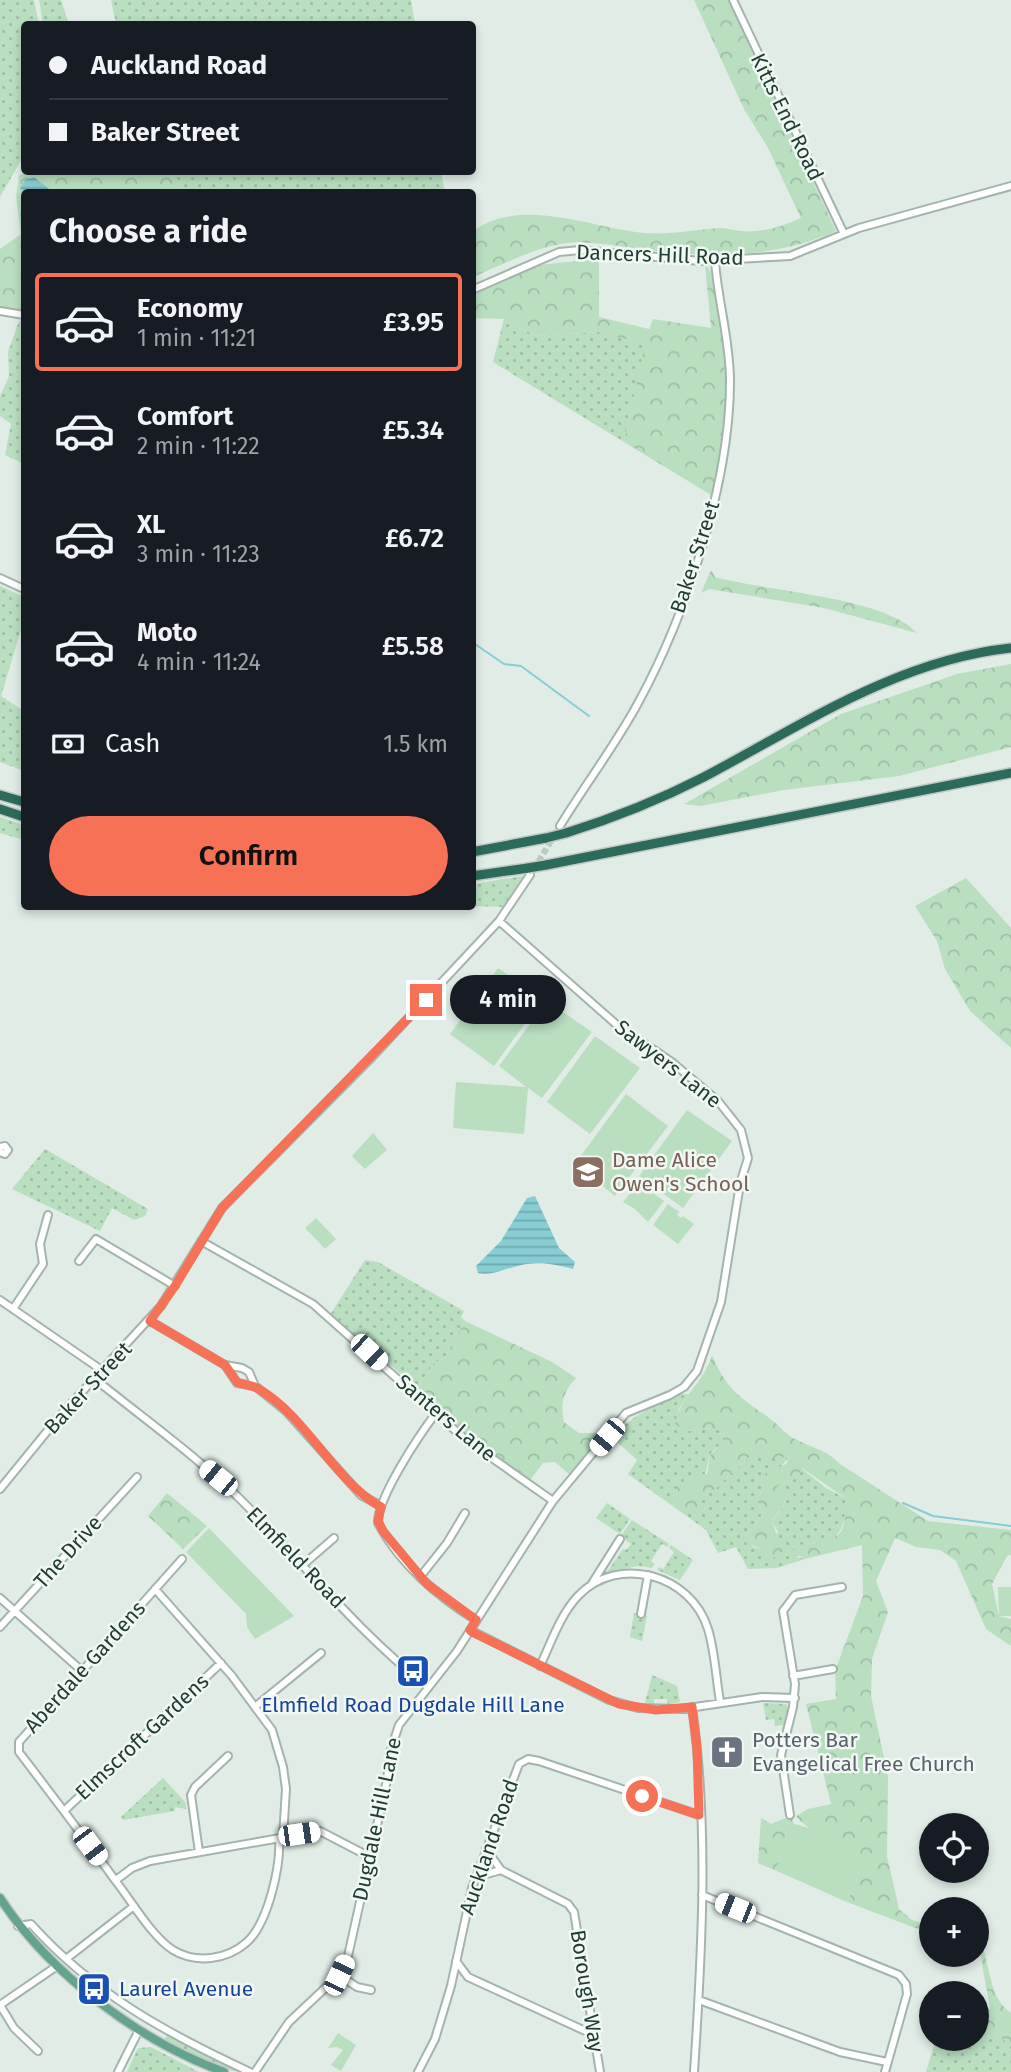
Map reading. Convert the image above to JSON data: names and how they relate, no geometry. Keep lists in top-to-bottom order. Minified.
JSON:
{"streets":{"street":["Kitts End Road","Dancers Hill Road","Baker Street","Sawyers Lane","Santers Lane","The Drive","Elmfield Road","Aberdale Gardens","Elmscroft Gardens","Dugdale Hill Lane","Auckland Road","Borough Way"]},"crossings":[["Kitts End Road","Dancers Hill Road"],["Dancers Hill Road","Baker Street"],["Baker Street","Sawyers Lane"],["Baker Street","Santers Lane"],["Baker Street","Elmfield Road"],["Sawyers Lane","Dugdale Hill Lane"],["Santers Lane","Dugdale Hill Lane"],["Elmfield Road","Dugdale Hill Lane"],["Aberdale Gardens","Elmscroft Gardens"],["Auckland Road","Borough Way"]],"places":{"school or university":["Dame Alice Owen's School"],"bus stop":["Elmfield Road Dugdale Hill Lane","Laurel Avenue"],"church":["Potters Bar Evangelical Free Church"]},"page":{"banner":["Auckland Road","Baker Street"],"heading":"Choose a ride","list":[{"name":"Economy","note":"1 min · 11:21","value":"£3.95"},{"name":"Comfort","note":"2 min · 11:22","value":"£5.34"},{"name":"XL","note":"3 min · 11:23","value":"£6.72"},{"name":"Moto","note":"4 min · 11:24","value":"£5.58"}],"pay":["Cash","1.5 km"],"buttons":"Confirm","bubble":"4 min","map_buttons":["+","−"]}}
